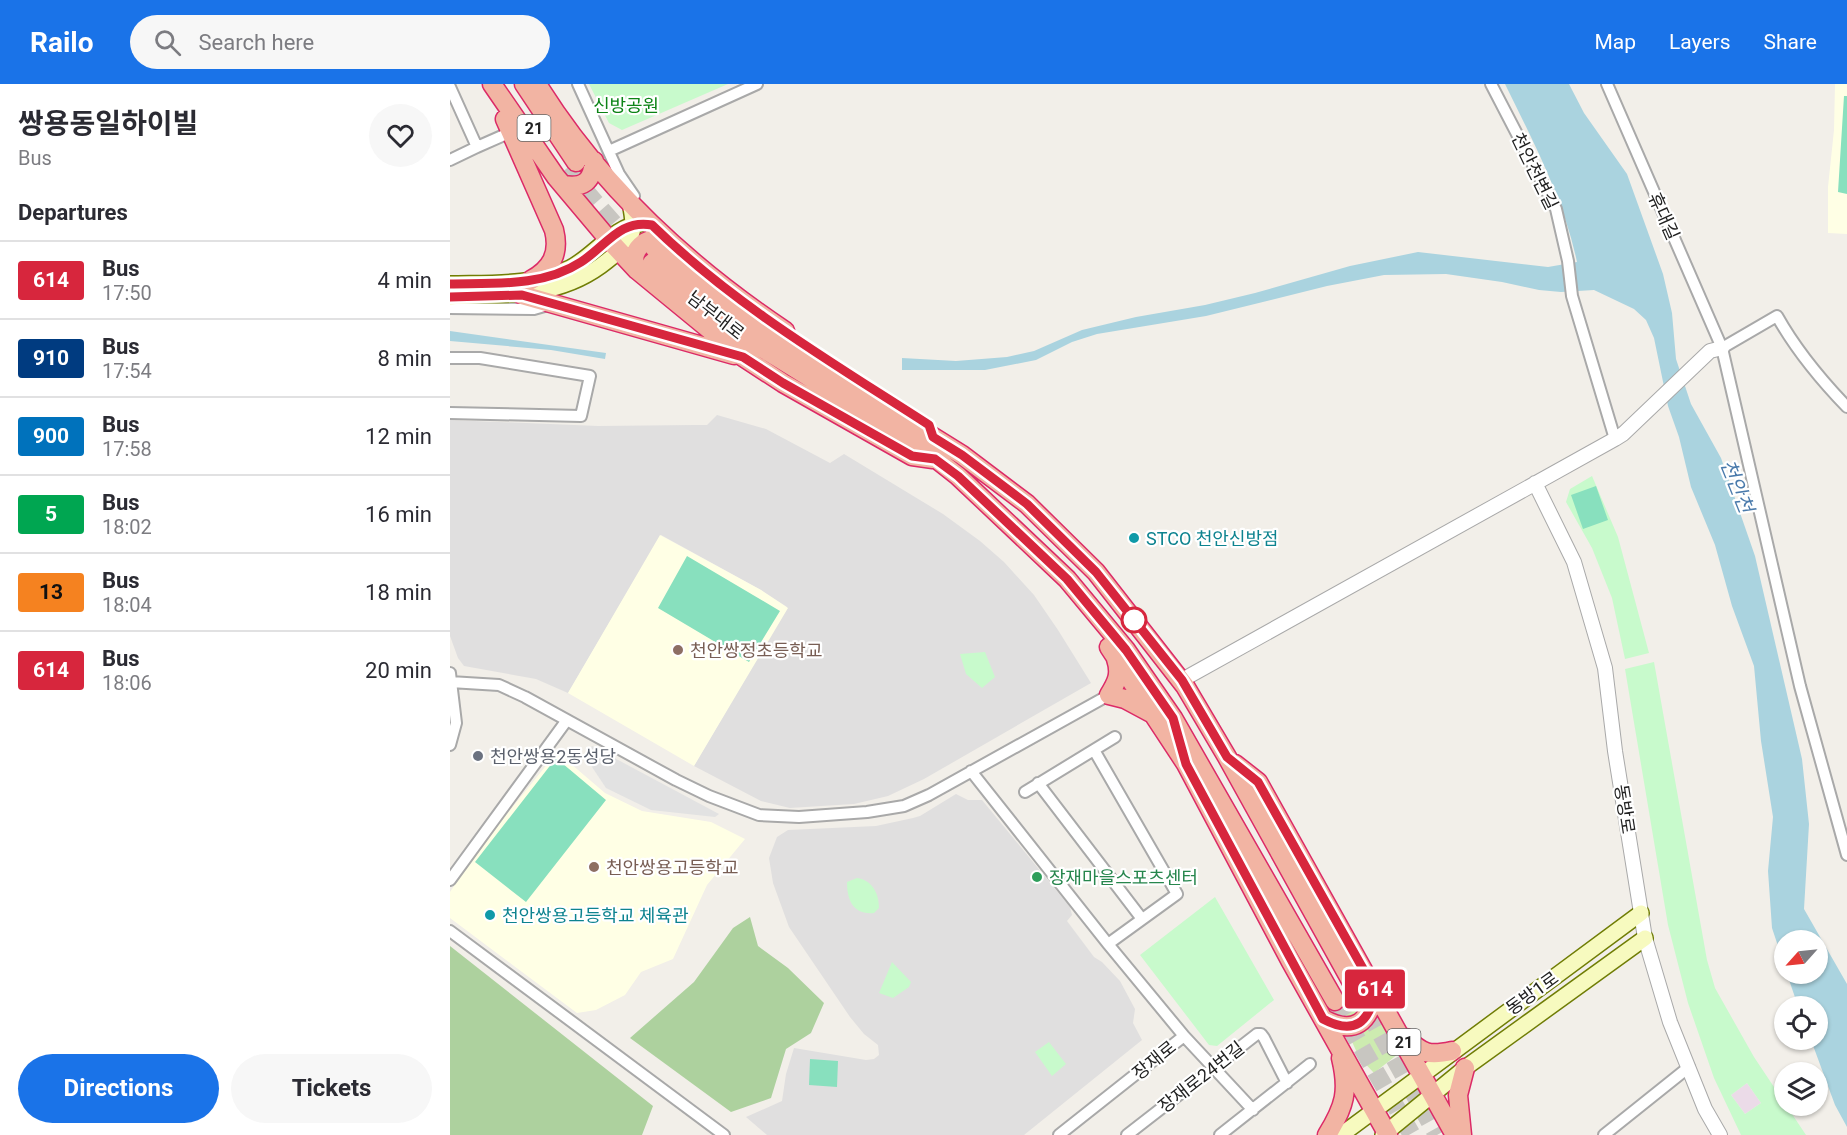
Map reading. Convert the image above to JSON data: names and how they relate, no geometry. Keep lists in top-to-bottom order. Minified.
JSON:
{"streets":{"highway":["21","남부대로"],"main road":["동방1로"],"street":["천안천변길","휴대길","동방로","장재로","장재로24번길"]},"crossings":[["21","남부대로"],["21","동방1로"],["동방로","동방1로"]],"water":["천안천"],"parks":["신방공원"],"places":["STCO 천안신방점","천안쌍정초등학교","천안쌍용2동성당","천안쌍용고등학교","장재마을스포츠센터","천안쌍용고등학교 체육관"],"lines":["bus line 614"],"north":"bottom left","page":{"header":"Railo","search":"Search here","nav":["Map","Layers","Share"],"heading":[["쌍용동일하이빌","Bus"],"Departures"],"on_map":"614","list":[{"mark":"614","name":"Bus","note":"17:50","value":"4 min"},{"mark":"910","name":"Bus","note":"17:54","value":"8 min"},{"mark":"900","name":"Bus","note":"17:58","value":"12 min"},{"mark":"5","name":"Bus","note":"18:02","value":"16 min"},{"mark":"13","name":"Bus","note":"18:04","value":"18 min"},{"mark":"614","name":"Bus","note":"18:06","value":"20 min"}],"buttons":["Directions","Tickets"]}}
